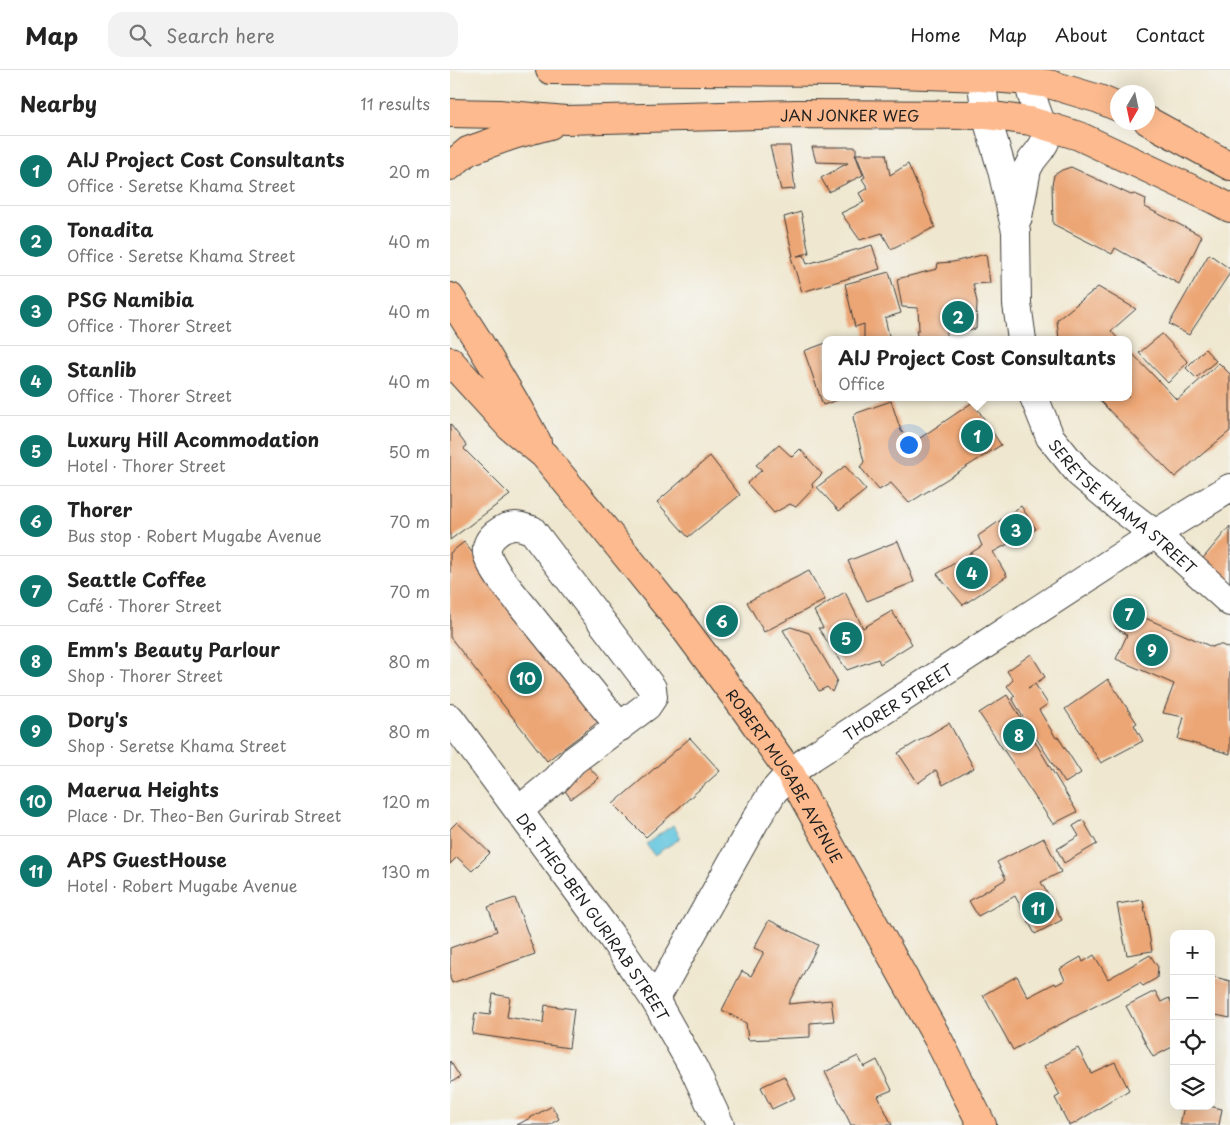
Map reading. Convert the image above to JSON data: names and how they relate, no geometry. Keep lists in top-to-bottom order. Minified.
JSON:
{"streets":{"main road":["JAN JONKER WEG","ROBERT MUGABE AVENUE"],"street":["SERETSE KHAMA STREET","THORER STREET","DR. THEO-BEN GURIRAB STREET"]},"crossings":[["SERETSE KHAMA STREET","THORER STREET"],["THORER STREET","ROBERT MUGABE AVENUE"],["THORER STREET","DR. THEO-BEN GURIRAB STREET"]],"north":"bottom","page":{"header":"Map","search":"Search here","nav":["Home","Map","About","Contact"],"heading":["Nearby","11 results"],"list":[{"mark":"1","name":"AIJ Project Cost Consultants","note":"Office · Seretse Khama Street","value":"20 m"},{"mark":"2","name":"Tonadita","note":"Office · Seretse Khama Street","value":"40 m"},{"mark":"3","name":"PSG Namibia","note":"Office · Thorer Street","value":"40 m"},{"mark":"4","name":"Stanlib","note":"Office · Thorer Street","value":"40 m"},{"mark":"5","name":"Luxury Hill Acommodation","note":"Hotel · Thorer Street","value":"50 m"},{"mark":"6","name":"Thorer","note":"Bus stop · Robert Mugabe Avenue","value":"70 m"},{"mark":"7","name":"Seattle Coffee","note":"Café · Thorer Street","value":"70 m"},{"mark":"8","name":"Emm's Beauty Parlour","note":"Shop · Thorer Street","value":"80 m"},{"mark":"9","name":"Dory's","note":"Shop · Seretse Khama Street","value":"80 m"},{"mark":"10","name":"Maerua Heights","note":"Place · Dr. Theo-Ben Gurirab Street","value":"120 m"},{"mark":"11","name":"APS GuestHouse","note":"Hotel · Robert Mugabe Avenue","value":"130 m"}],"pins":["2","1","3","4","7","6","5","9","10","8","11"],"popup":["AIJ Project Cost Consultants","Office"],"map_buttons":["+","−"]}}
